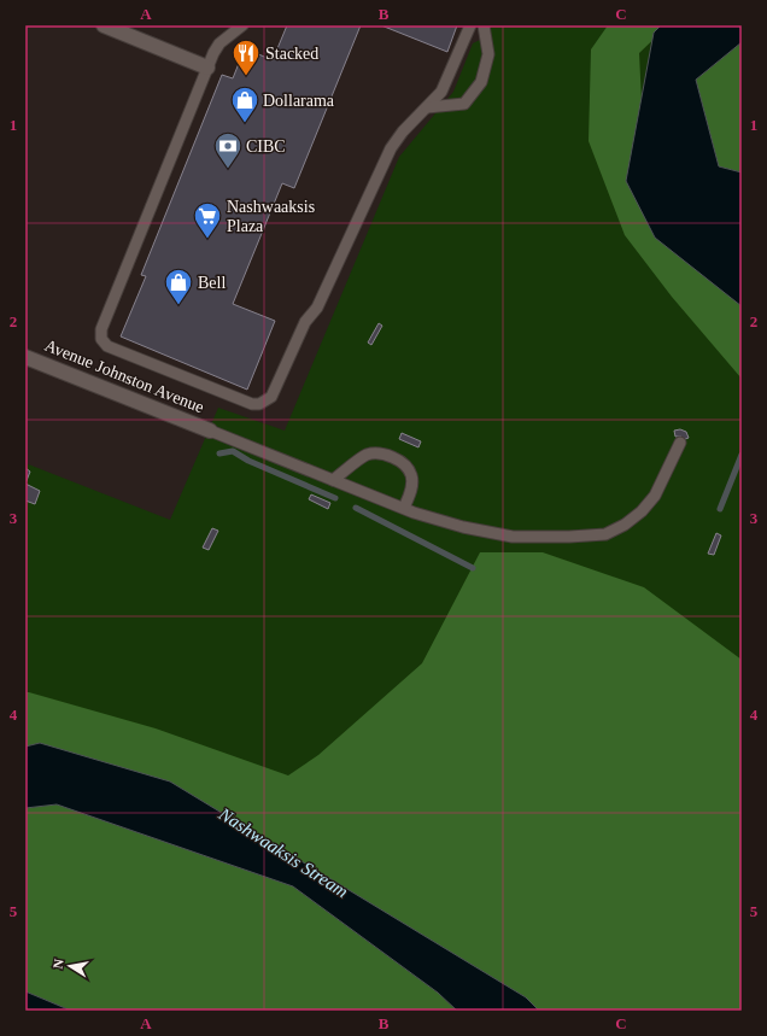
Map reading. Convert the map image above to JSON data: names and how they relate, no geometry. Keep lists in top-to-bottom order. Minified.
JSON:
{"streets":{"street":["Avenue Johnston Avenue"]},"water":["Nashwaaksis Stream"],"places":{"restaurant":["Stacked"],"shop":["Dollarama","Bell"],"bank":["CIBC"],"supermarket":["Nashwaaksis Plaza"]},"north":"left","grid":{"columns":["A","B","C"],"rows":["1","2","3","4","5"]}}
